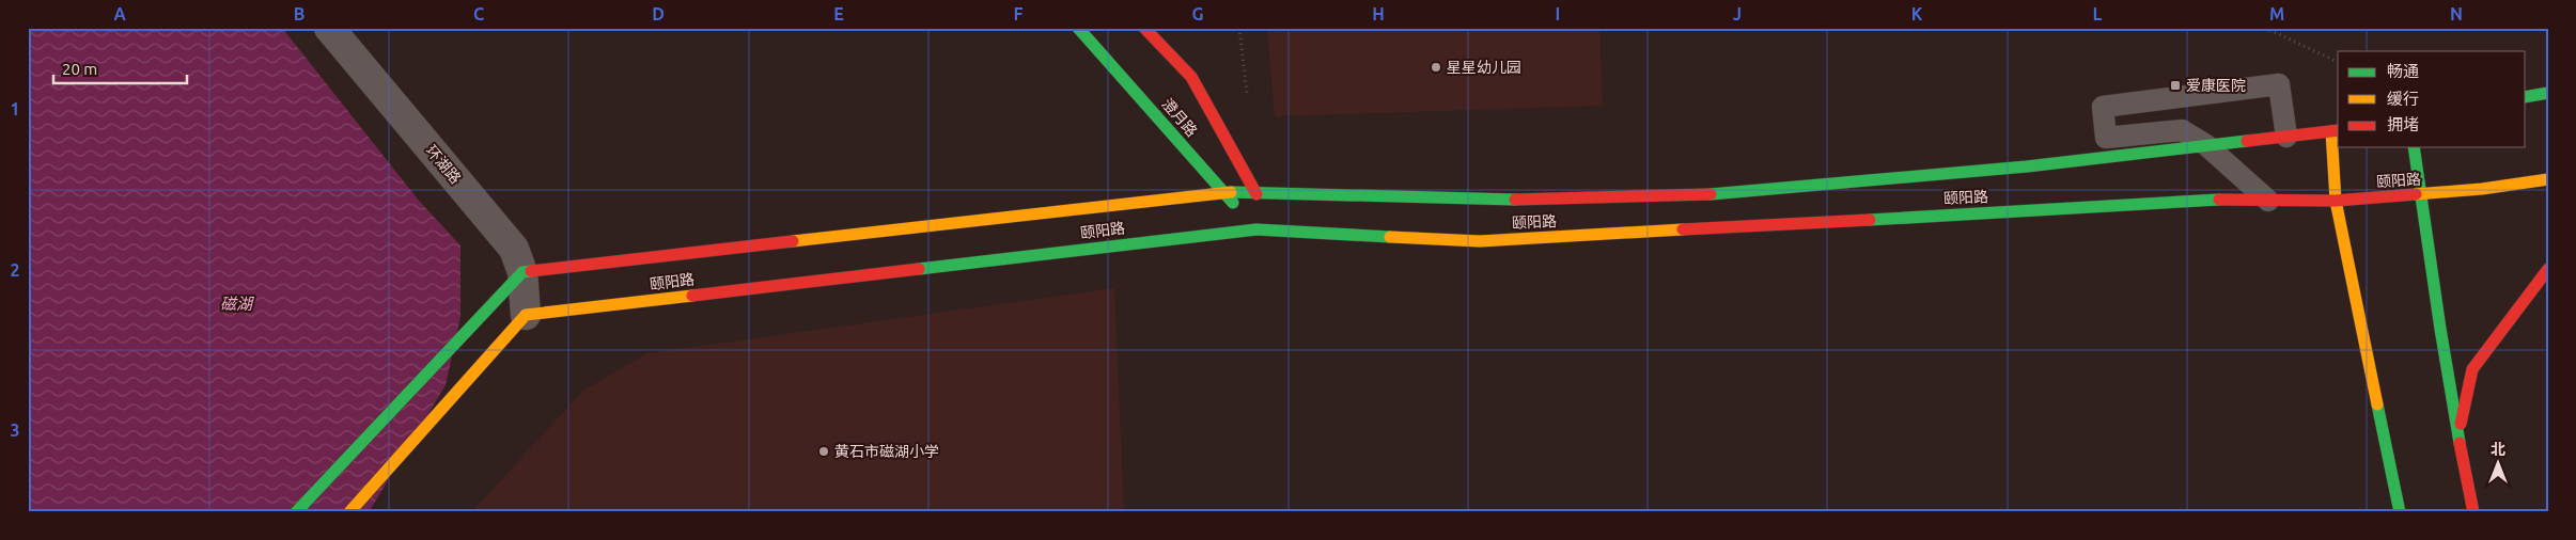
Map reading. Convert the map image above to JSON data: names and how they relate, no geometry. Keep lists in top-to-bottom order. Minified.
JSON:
{"streets":{"main road":["澄月路","颐阳路"],"street":["环湖路"]},"crossings":[["澄月路","颐阳路"],["环湖路","颐阳路"]],"water":["磁湖"],"places":{"other":["星星幼儿园","黄石市磁湖小学"],"transit":["爱康医院"]},"legend":["畅通","缓行","拥堵"],"scale_bar":"20 m","north":"top","grid":{"columns":["A","B","C","D","E","F","G","H","I","J","K","L","M","N"],"rows":["1","2","3"]}}
